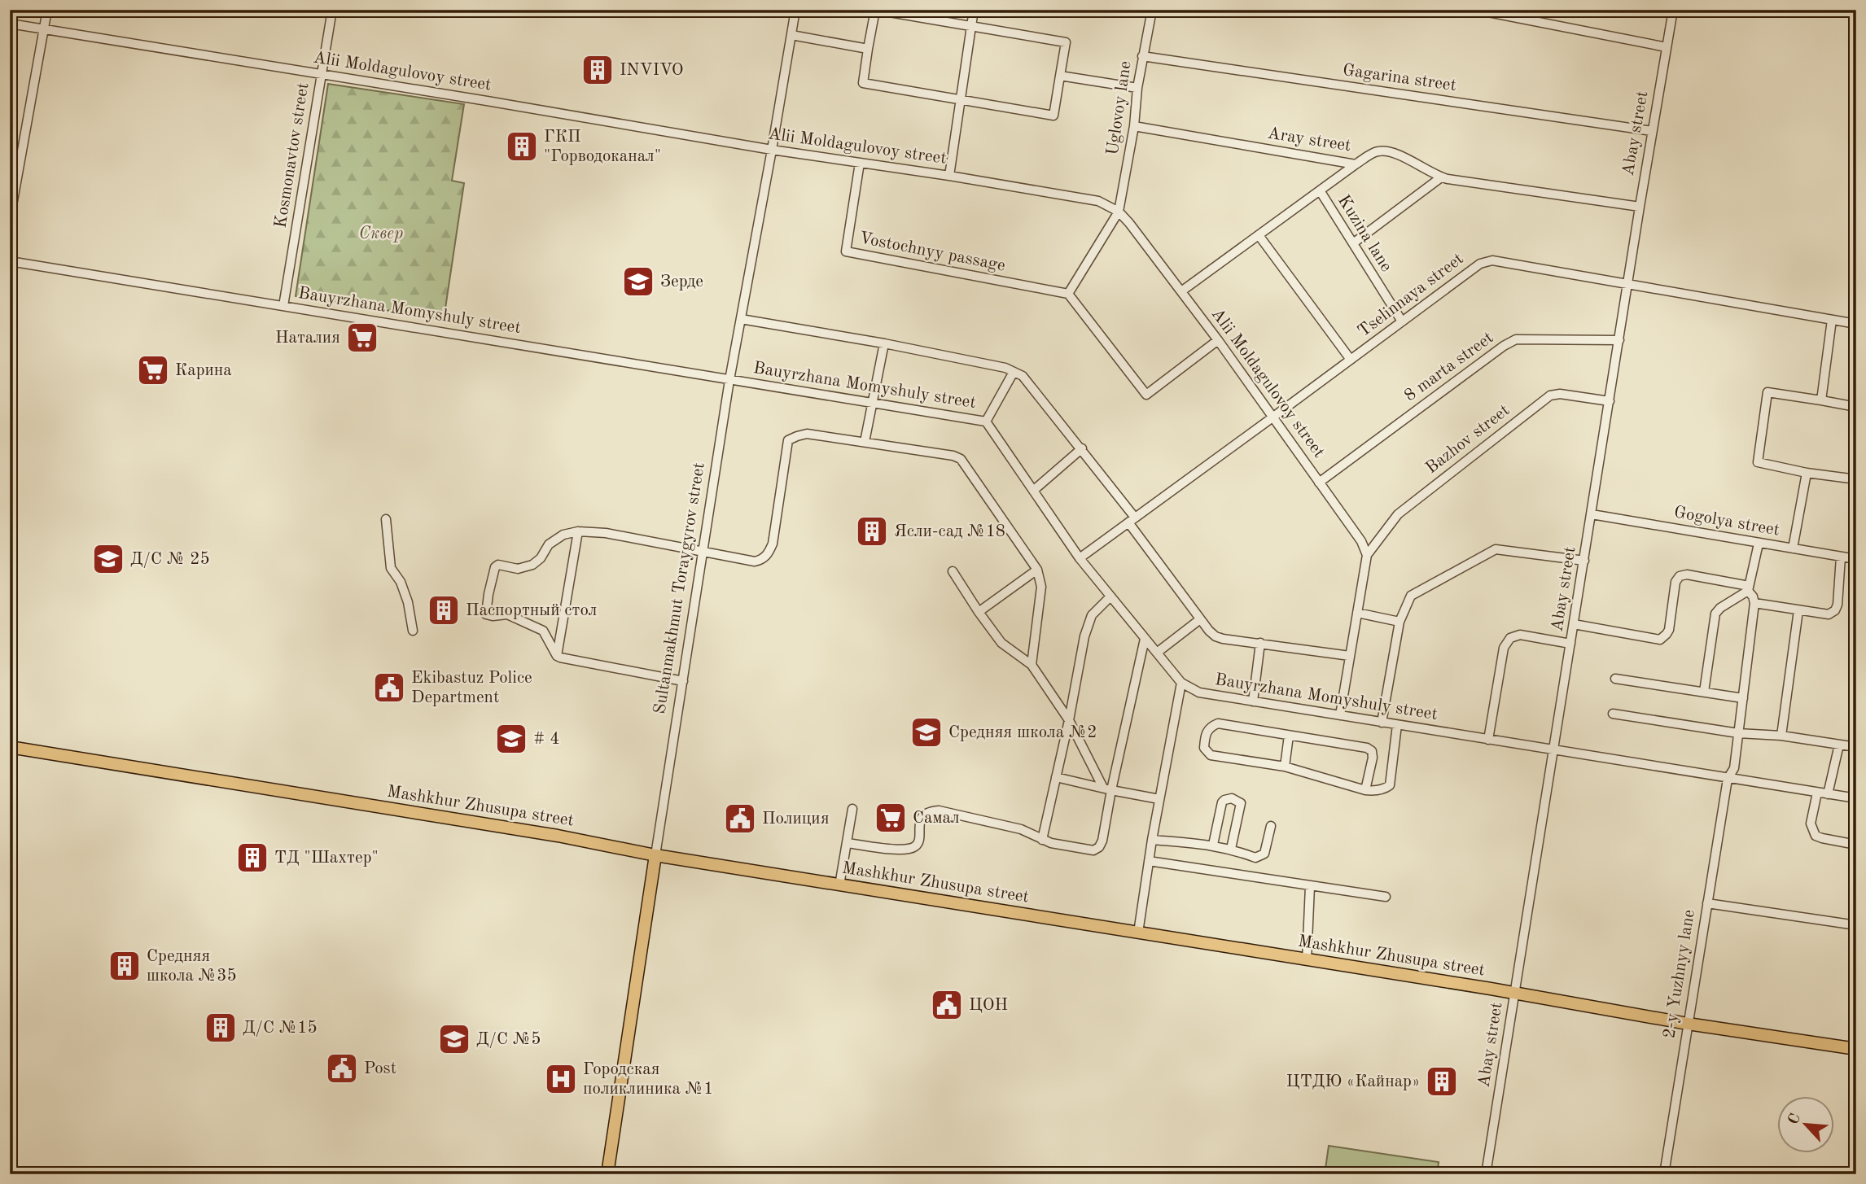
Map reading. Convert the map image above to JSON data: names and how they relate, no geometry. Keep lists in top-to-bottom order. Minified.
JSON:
{"streets":{"main road":["Sultanmakhmut Toraygyrov street","Mashkhur Zhusupa street"],"street":["Alii Moldagulovoy street","Gagarina street","Uglovoy lane","Abay street","Aray street","Kosmonavtov street","Kuzina lane","Vostochnyy passage","Tselinnaya street","Bauyrzhana Momyshuly street","8 marta street","Bazhov street","Gogolya street","2-y Yuzhnyy lane"]},"crossings":[["Alii Moldagulovoy street","Uglovoy lane"],["Alii Moldagulovoy street","Kosmonavtov street"],["Alii Moldagulovoy street","Vostochnyy passage"],["Alii Moldagulovoy street","Tselinnaya street"],["Alii Moldagulovoy street","8 marta street"],["Alii Moldagulovoy street","Bazhov street"],["Alii Moldagulovoy street","Sultanmakhmut Toraygyrov street"],["Gagarina street","Uglovoy lane"],["Gagarina street","Abay street"],["Uglovoy lane","Aray street"],["Abay street","Aray street"],["Abay street","Tselinnaya street"],["Abay street","Bauyrzhana Momyshuly street"],["Abay street","8 marta street"],["Abay street","Bazhov street"],["Abay street","Gogolya street"],["Abay street","Mashkhur Zhusupa street"],["Kosmonavtov street","Bauyrzhana Momyshuly street"],["Kuzina lane","Tselinnaya street"],["Tselinnaya street","Bauyrzhana Momyshuly street"],["Bauyrzhana Momyshuly street","Sultanmakhmut Toraygyrov street"],["Bauyrzhana Momyshuly street","2-y Yuzhnyy lane"],["Sultanmakhmut Toraygyrov street","Mashkhur Zhusupa street"],["Mashkhur Zhusupa street","2-y Yuzhnyy lane"]],"parks":["Сквер"],"places":{"building":["INVIVO","ГКП \"Горводоканал\"","Ясли-сад №18","Паспортный стол","ТД \"Шахтер\"","Средняя школа №35","Д/С №15","ЦТДЮ «Кайнар»"],"school or university":["Зерде","Д/С № 25","Средняя школа №2","# 4","Д/С №5"],"supermarket":["Наталия","Карина","Самал"],"public building":["Ekibastuz Police Department","Полиция","ЦОН","Post"],"hospital":["Городская поликлиника №1"]},"north":"top left"}
